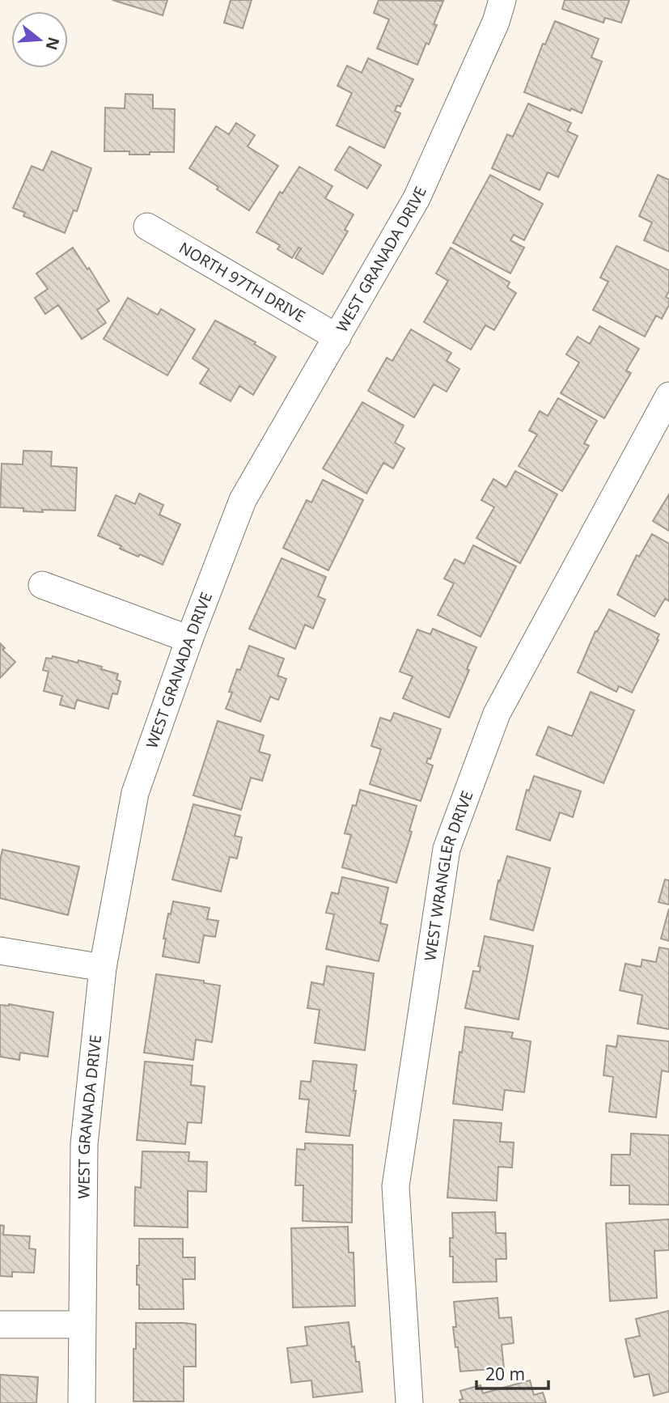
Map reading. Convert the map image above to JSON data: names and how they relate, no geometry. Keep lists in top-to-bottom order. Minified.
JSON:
{"streets":{"street":["WEST GRANADA DRIVE","NORTH 97TH DRIVE","WEST WRANGLER DRIVE"]},"crossings":[["WEST GRANADA DRIVE","NORTH 97TH DRIVE"]],"scale_bar":"20 m","north":"right"}
